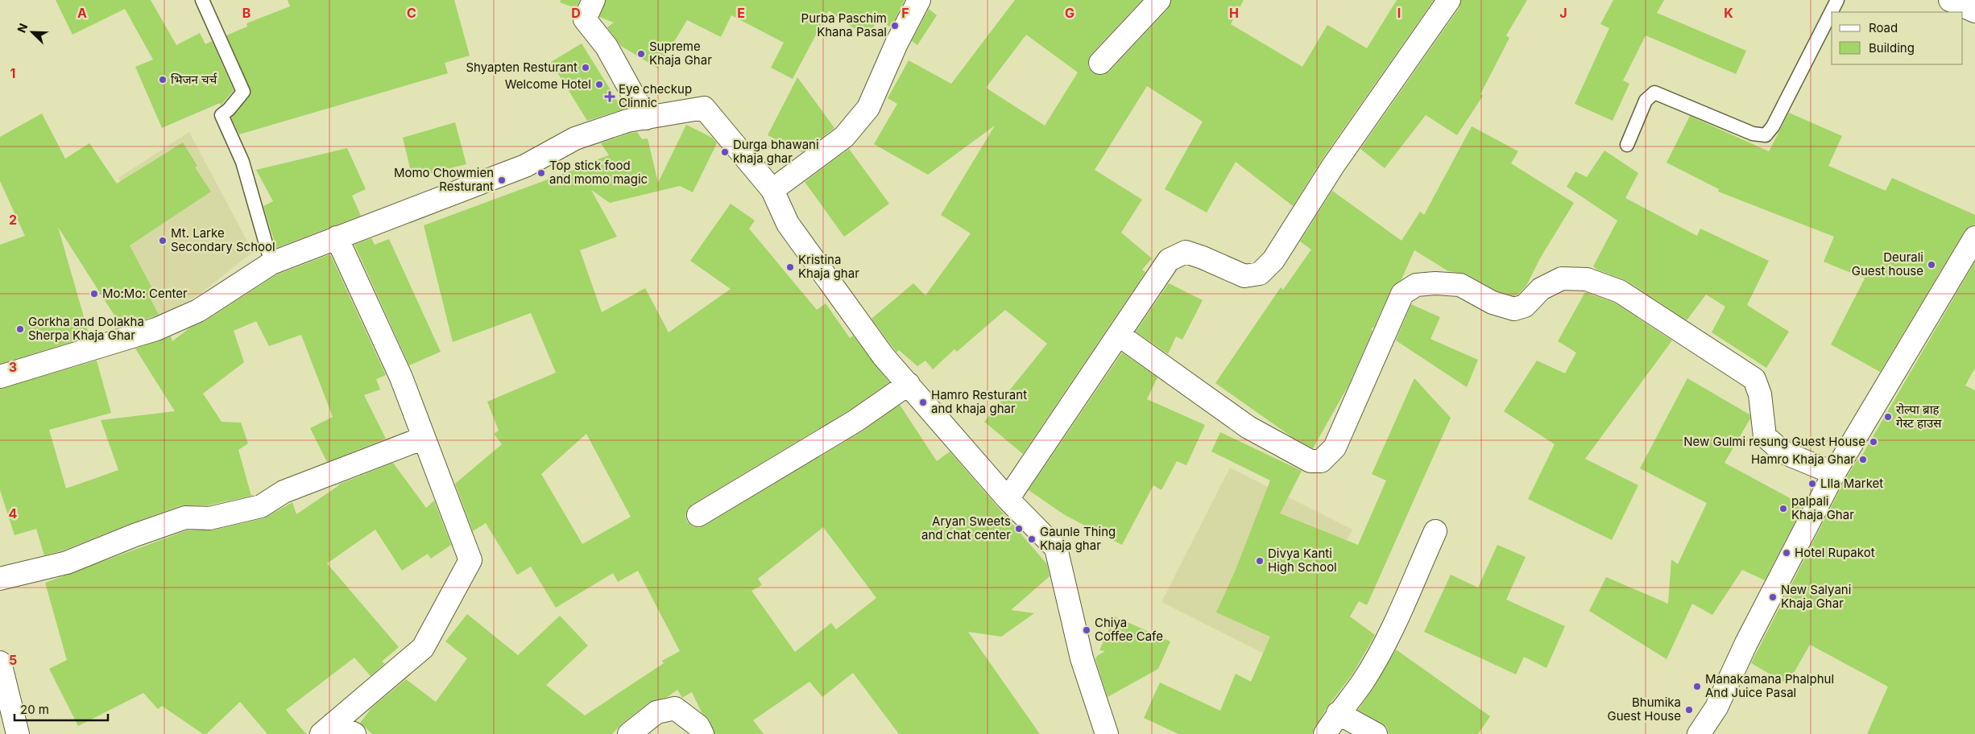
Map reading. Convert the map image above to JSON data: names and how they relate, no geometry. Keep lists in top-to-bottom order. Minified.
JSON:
{"places":{"other":["Purba Paschim Khana Pasal","Supreme Khaja Ghar","Shyapten Resturant","भिजन चर्च","Welcome Hotel","Durga bhawani khaja ghar","Top stick food and momo magic","Momo Chowmien Resturant","Mt. Larke Secondary School","Deurali Guest house","Kristina Khaja ghar","Mo:Mo: Center","Gorkha and Dolakha Sherpa Khaja Ghar","Hamro Resturant and khaja ghar","रोल्पा ब्राह गेस्ट हाउस","New Gulmi resung Guest House","Hamro Khaja Ghar","LIla Market","palpali Khaja Ghar","Aryan Sweets and chat center","Gaunle Thing Khaja ghar","Hotel Rupakot","Divya Kanti High School","New Salyani Khaja Ghar","Chiya Coffee Cafe","Manakamana Phalphul And Juice Pasal","Bhumika Guest House"],"health":["Eye checkup Clinnic"]},"legend":["Road","Building"],"scale_bar":"20 m","north":"top left","grid":{"columns":["A","B","C","D","E","F","G","H","I","J","K"],"rows":["1","2","3","4","5"]}}
